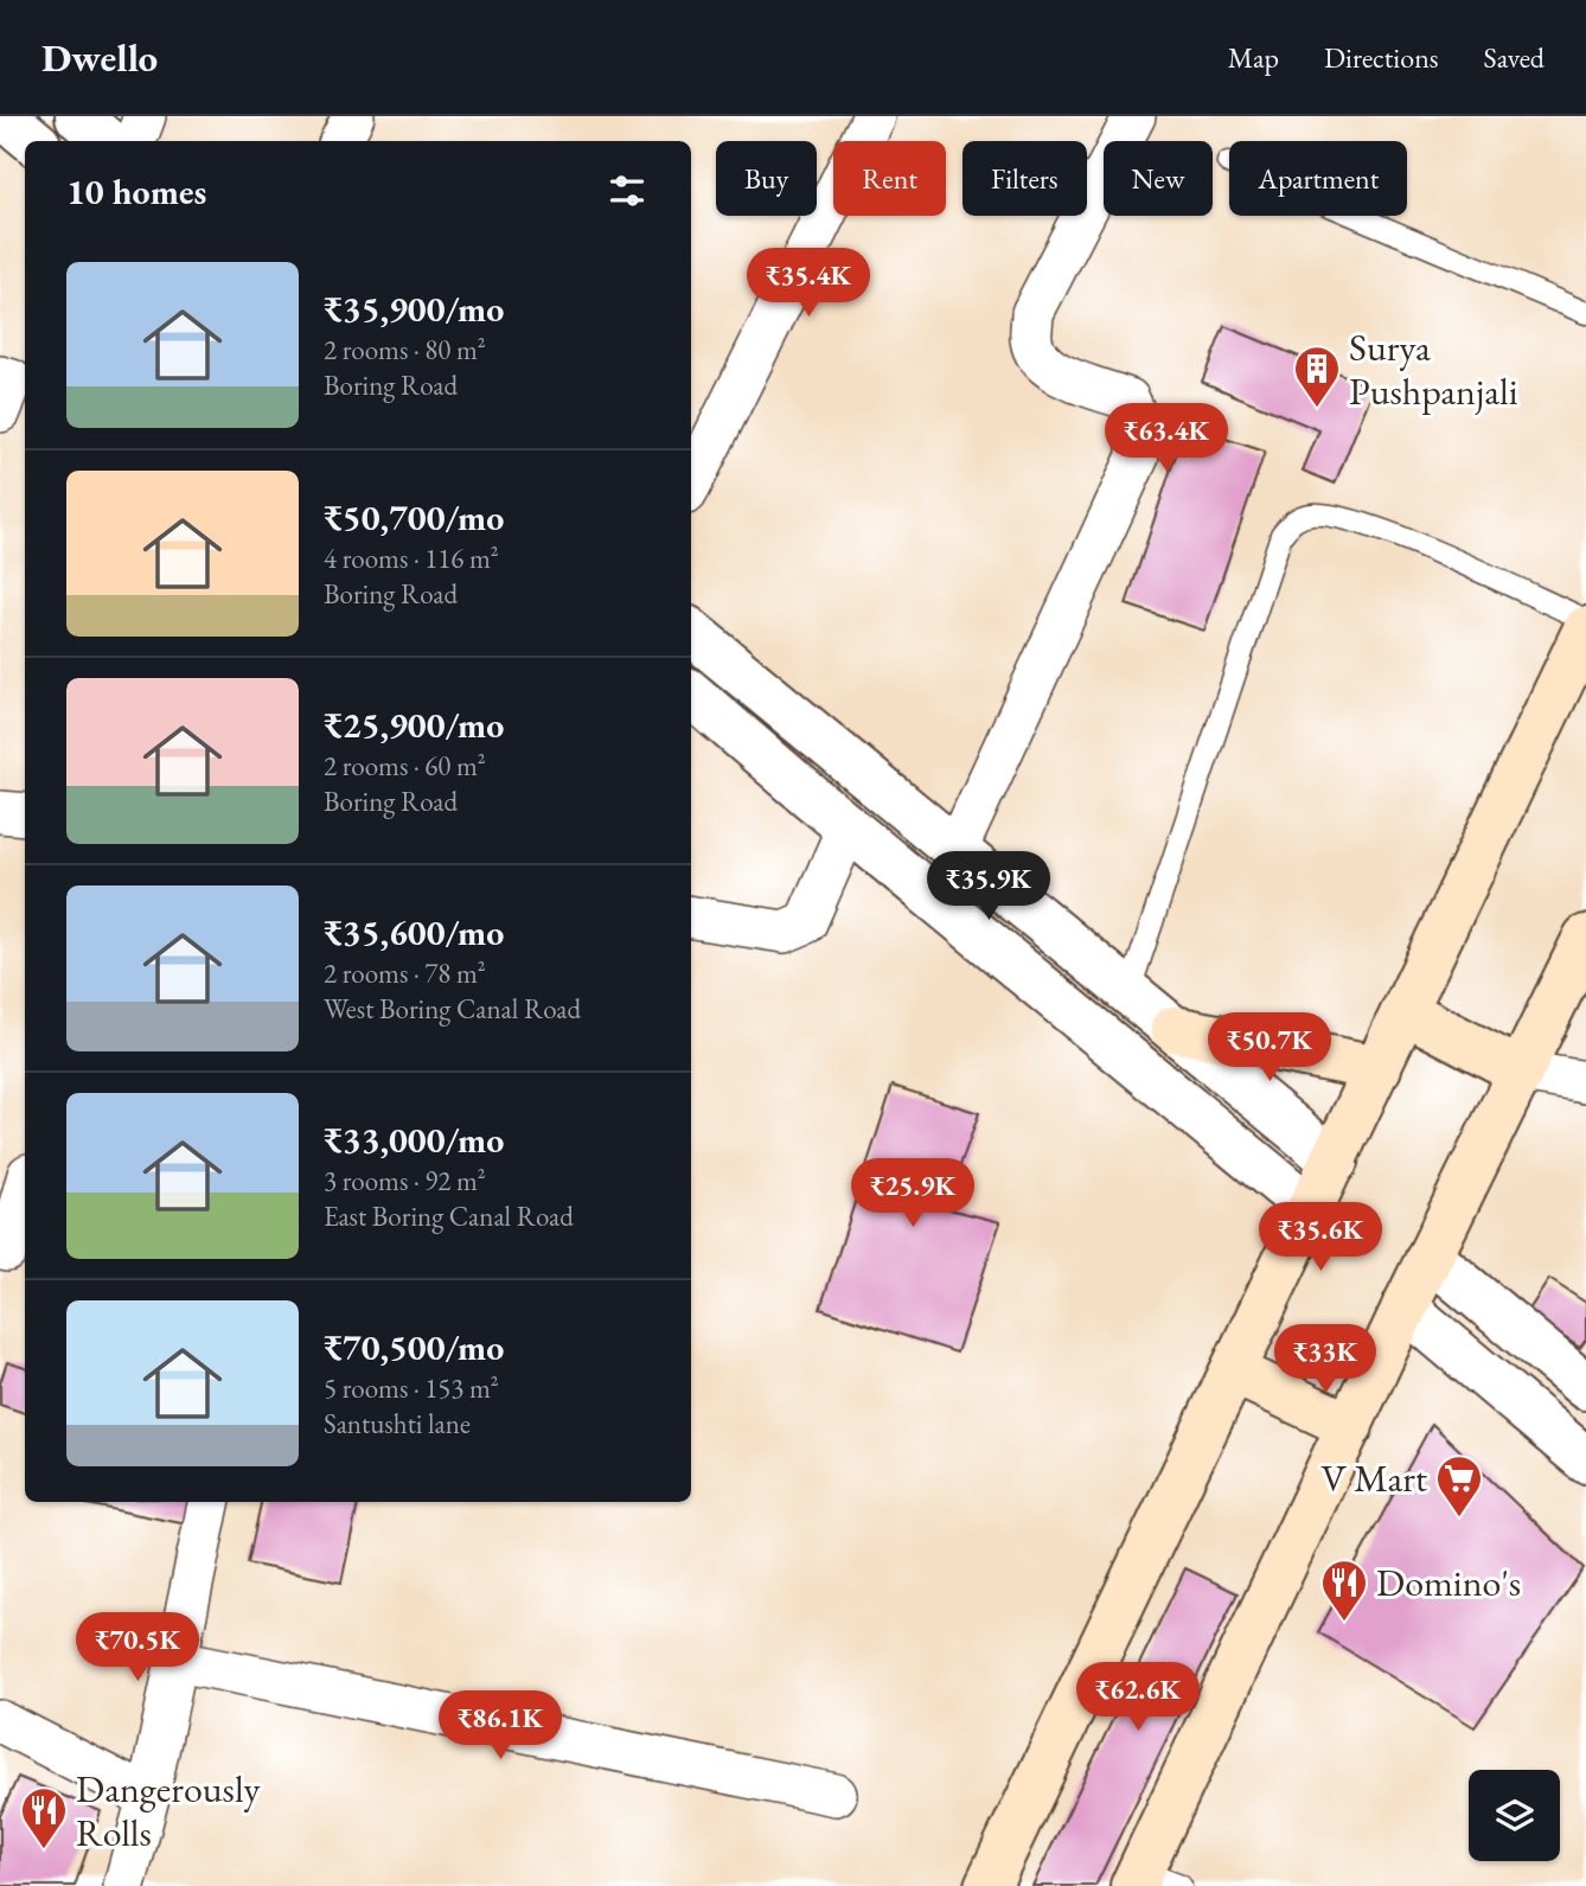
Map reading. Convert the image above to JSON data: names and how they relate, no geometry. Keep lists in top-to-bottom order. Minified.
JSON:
{"places":{"building":["Surya Pushpanjali"],"supermarket":["V Mart"],"restaurant":["Domino's","Dangerously Rolls"]},"page":{"header":"Dwello","nav":["Map","Directions","Saved"],"chip":["Buy","Rent","Filters","New","Apartment"],"heading":"10 homes","list":[{"name":"₹35,900/mo","note":"2 rooms · 80 m² · Boring Road"},{"name":"₹50,700/mo","note":"4 rooms · 116 m² · Boring Road"},{"name":"₹25,900/mo","note":"2 rooms · 60 m² · Boring Road"},{"name":"₹35,600/mo","note":"2 rooms · 78 m² · West Boring Canal Road"},{"name":"₹33,000/mo","note":"3 rooms · 92 m² · East Boring Canal Road"},{"name":"₹70,500/mo","note":"5 rooms · 153 m² · Santushti lane"}],"price":["₹35.4K","₹63.4K","₹35.9K","₹50.7K","₹25.9K","₹35.6K","₹33K","₹70.5K","₹62.6K","₹86.1K"]}}
